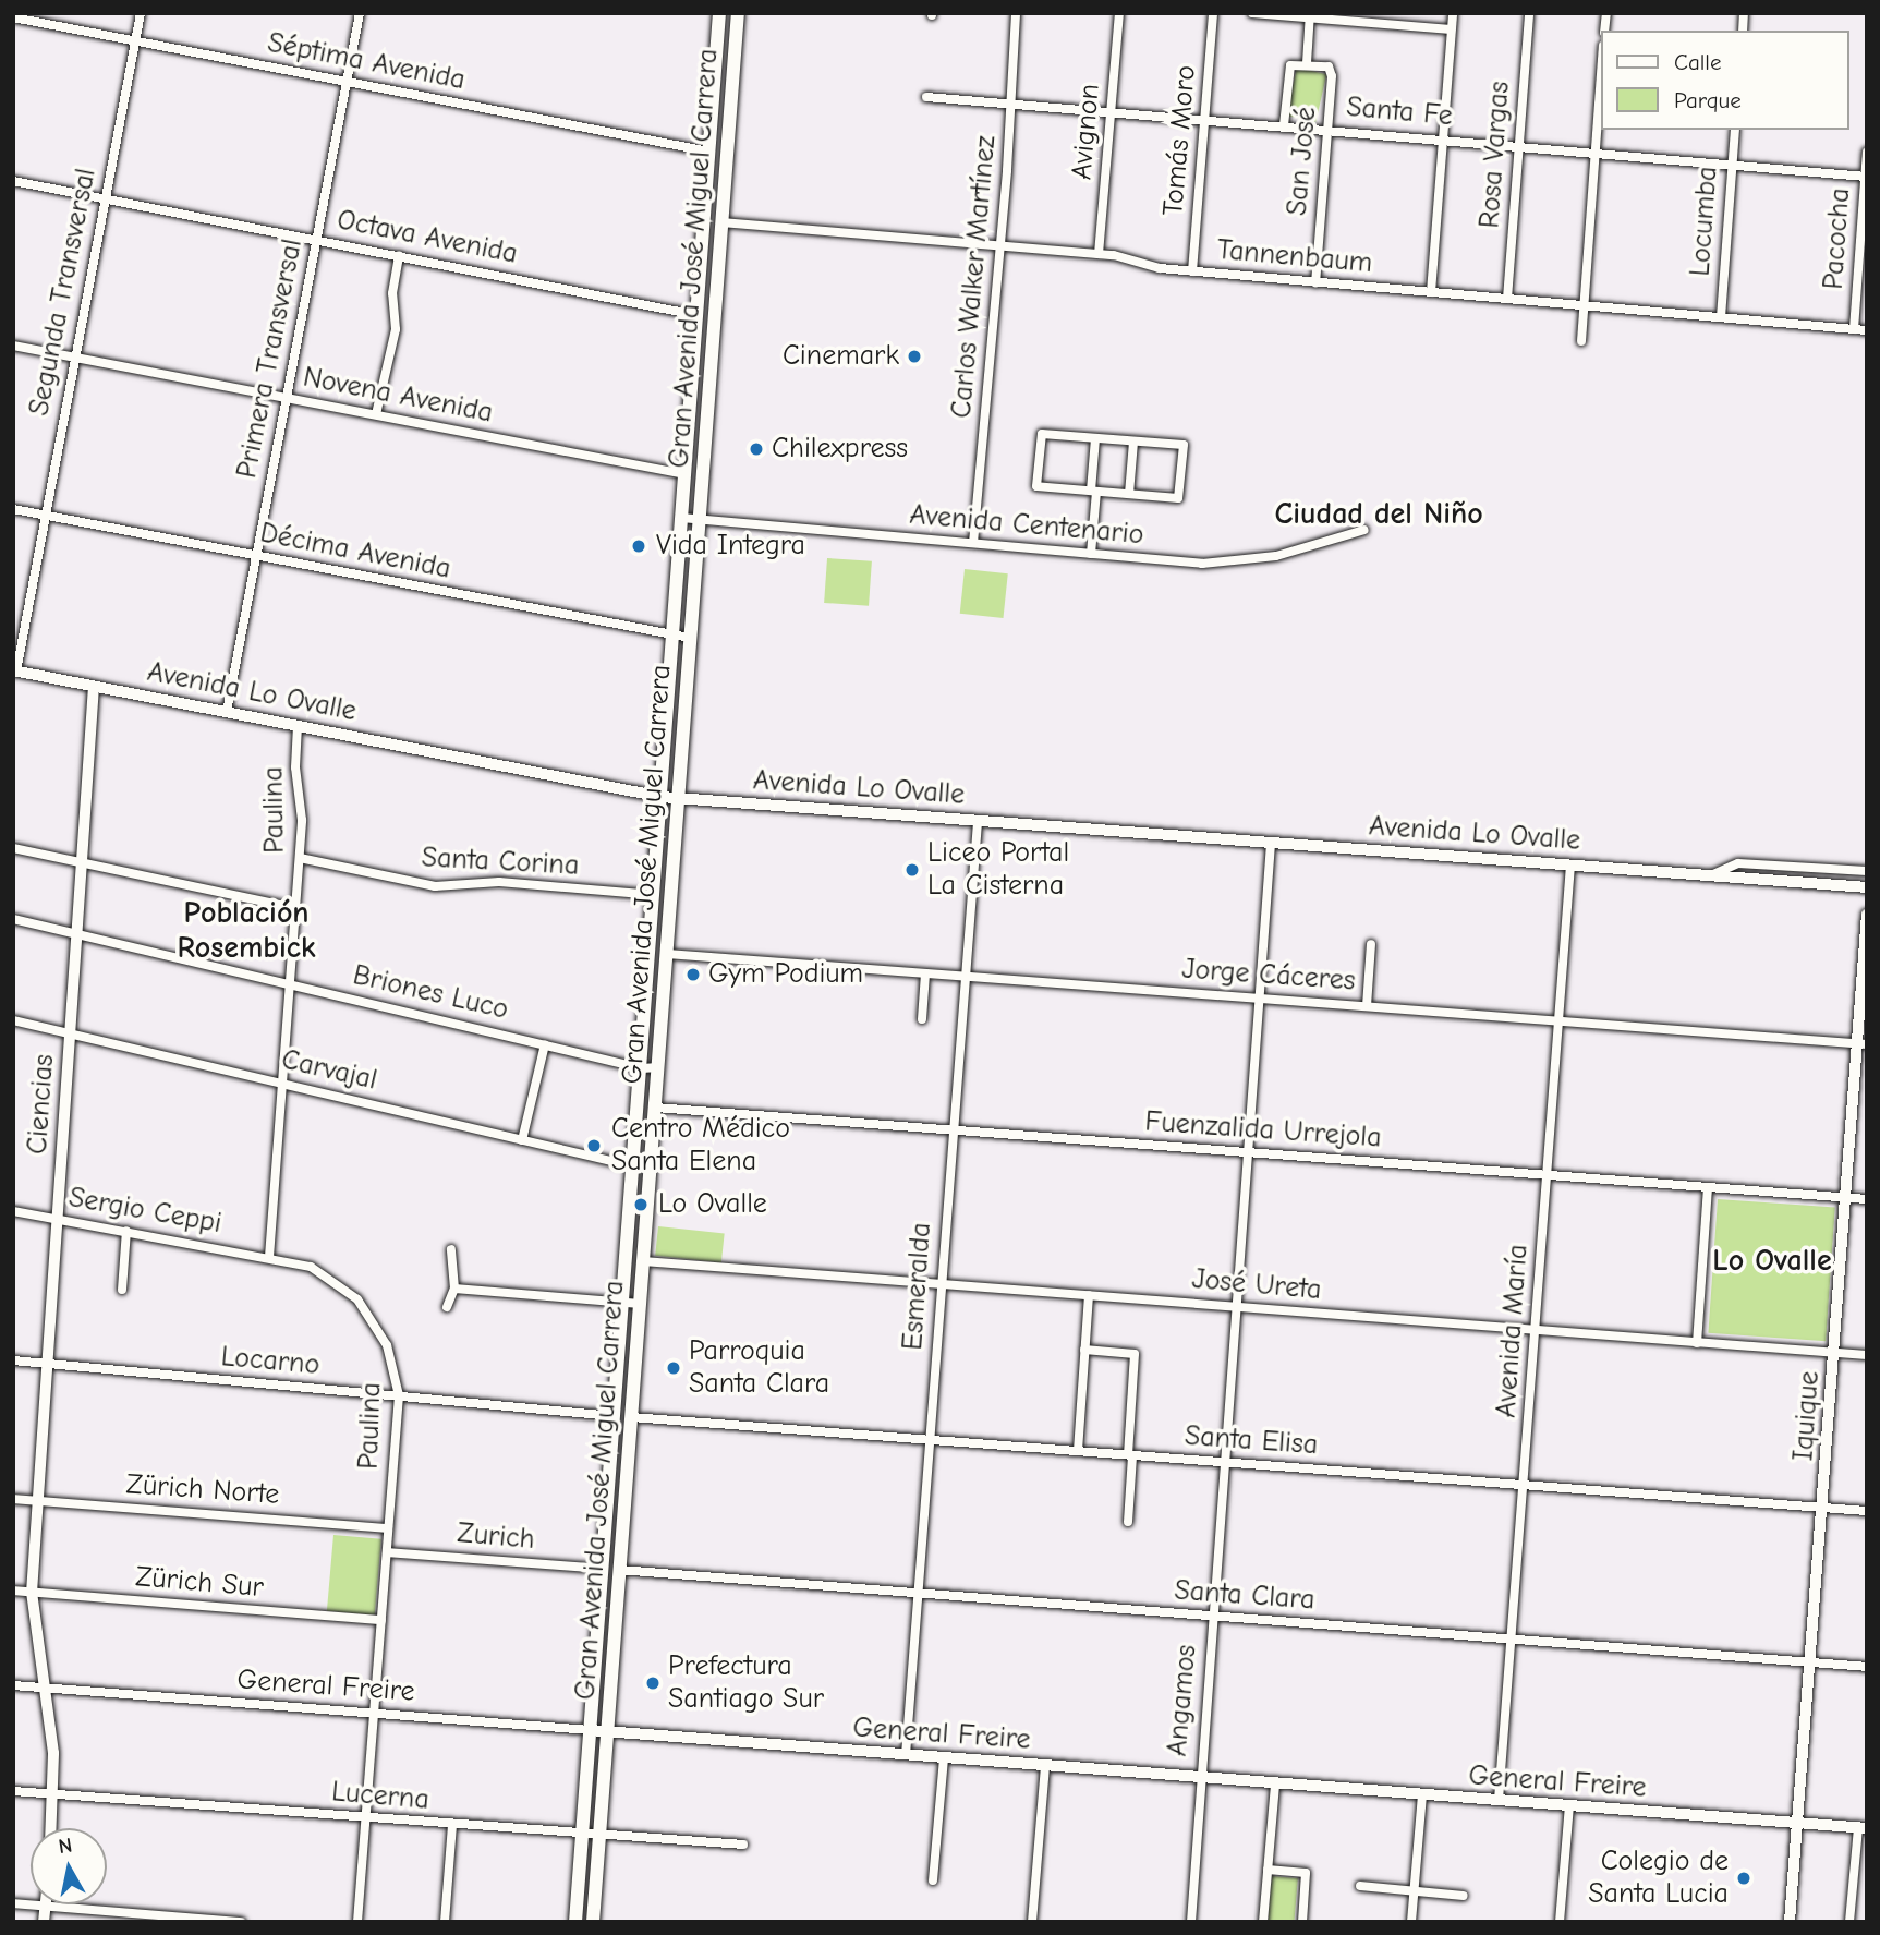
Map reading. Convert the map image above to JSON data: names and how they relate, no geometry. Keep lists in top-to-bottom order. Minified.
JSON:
{"streets":{"main road":["Gran Avenida José Miguel Carrera","Avenida Lo Ovalle"],"street":["Séptima Avenida","Santa Fe","Avignon","Tomás Moro","Rosa Vargas","San José","Locumba","Octava Avenida","Pacocha","Tannenbaum","Carlos Walker Martínez","Segunda Transversal","Primera Transversal","Novena Avenida","Avenida Centenario","Décima Avenida","Paulina","Santa Corina","Jorge Cáceres","Briones Luco","Carvajal","Ciencias","Fuenzalida Urrejola","Sergio Ceppi","José Ureta","Esmeralda","Avenida María","Locarno","Iquique","Santa Elisa","Zürich Norte","Zurich","Zürich Sur","Santa Clara","General Freire","Angamos","Lucerna"]},"crossings":[["Séptima Avenida","Gran Avenida José Miguel Carrera"],["Séptima Avenida","Segunda Transversal"],["Séptima Avenida","Primera Transversal"],["Santa Fe","Avignon"],["Santa Fe","Tomás Moro"],["Santa Fe","Rosa Vargas"],["Santa Fe","San José"],["Santa Fe","Locumba"],["Santa Fe","Pacocha"],["Santa Fe","Carlos Walker Martínez"],["Avignon","Tannenbaum"],["Tomás Moro","Tannenbaum"],["Rosa Vargas","Tannenbaum"],["San José","Tannenbaum"],["Locumba","Tannenbaum"],["Octava Avenida","Gran Avenida José Miguel Carrera"],["Octava Avenida","Segunda Transversal"],["Octava Avenida","Primera Transversal"],["Pacocha","Tannenbaum"],["Tannenbaum","Gran Avenida José Miguel Carrera"],["Tannenbaum","Carlos Walker Martínez"],["Gran Avenida José Miguel Carrera","Novena Avenida"],["Gran Avenida José Miguel Carrera","Avenida Centenario"],["Gran Avenida José Miguel Carrera","Décima Avenida"],["Gran Avenida José Miguel Carrera","Avenida Lo Ovalle"],["Gran Avenida José Miguel Carrera","Santa Corina"],["Gran Avenida José Miguel Carrera","Jorge Cáceres"],["Gran Avenida José Miguel Carrera","Briones Luco"],["Gran Avenida José Miguel Carrera","Carvajal"],["Gran Avenida José Miguel Carrera","Fuenzalida Urrejola"],["Gran Avenida José Miguel Carrera","José Ureta"],["Gran Avenida José Miguel Carrera","Locarno"],["Gran Avenida José Miguel Carrera","Santa Elisa"],["Gran Avenida José Miguel Carrera","Zurich"],["Gran Avenida José Miguel Carrera","Santa Clara"],["Gran Avenida José Miguel Carrera","General Freire"],["Gran Avenida José Miguel Carrera","Lucerna"],["Carlos Walker Martínez","Avenida Centenario"],["Segunda Transversal","Novena Avenida"],["Segunda Transversal","Décima Avenida"],["Segunda Transversal","Avenida Lo Ovalle"],["Primera Transversal","Novena Avenida"],["Primera Transversal","Décima Avenida"],["Primera Transversal","Avenida Lo Ovalle"],["Avenida Lo Ovalle","Paulina"],["Avenida Lo Ovalle","Ciencias"],["Avenida Lo Ovalle","Esmeralda"],["Avenida Lo Ovalle","Avenida María"],["Avenida Lo Ovalle","Angamos"],["Paulina","Santa Corina"],["Paulina","Briones Luco"],["Paulina","Carvajal"],["Paulina","Sergio Ceppi"],["Paulina","Locarno"],["Paulina","Zürich Norte"],["Paulina","Zurich"],["Paulina","Zürich Sur"],["Paulina","General Freire"],["Paulina","Lucerna"],["Jorge Cáceres","Esmeralda"],["Jorge Cáceres","Avenida María"],["Jorge Cáceres","Iquique"],["Jorge Cáceres","Angamos"],["Briones Luco","Ciencias"],["Carvajal","Ciencias"],["Ciencias","Sergio Ceppi"],["Ciencias","Locarno"],["Ciencias","Zürich Norte"],["Ciencias","Zürich Sur"],["Ciencias","General Freire"],["Ciencias","Lucerna"],["Fuenzalida Urrejola","Esmeralda"],["Fuenzalida Urrejola","Avenida María"],["Fuenzalida Urrejola","Iquique"],["Fuenzalida Urrejola","Angamos"],["José Ureta","Esmeralda"],["José Ureta","Avenida María"],["José Ureta","Iquique"],["José Ureta","Angamos"],["Esmeralda","Santa Elisa"],["Esmeralda","Santa Clara"],["Esmeralda","General Freire"],["Avenida María","Santa Elisa"],["Avenida María","Santa Clara"],["Avenida María","General Freire"],["Iquique","Santa Elisa"],["Iquique","Santa Clara"],["Iquique","General Freire"],["Santa Elisa","Angamos"],["Santa Clara","Angamos"],["General Freire","Angamos"]],"districts":["Ciudad del Niño","Población Rosembick","Lo Ovalle"],"places":["Cinemark","Chilexpress","Vida Integra","Liceo Portal La Cisterna","Gym Podium","Centro Médico Santa Elena","Lo Ovalle","Parroquia Santa Clara","Prefectura Santiago Sur","Colegio de Santa Lucia"],"legend":["Calle","Parque"],"north":"top"}
